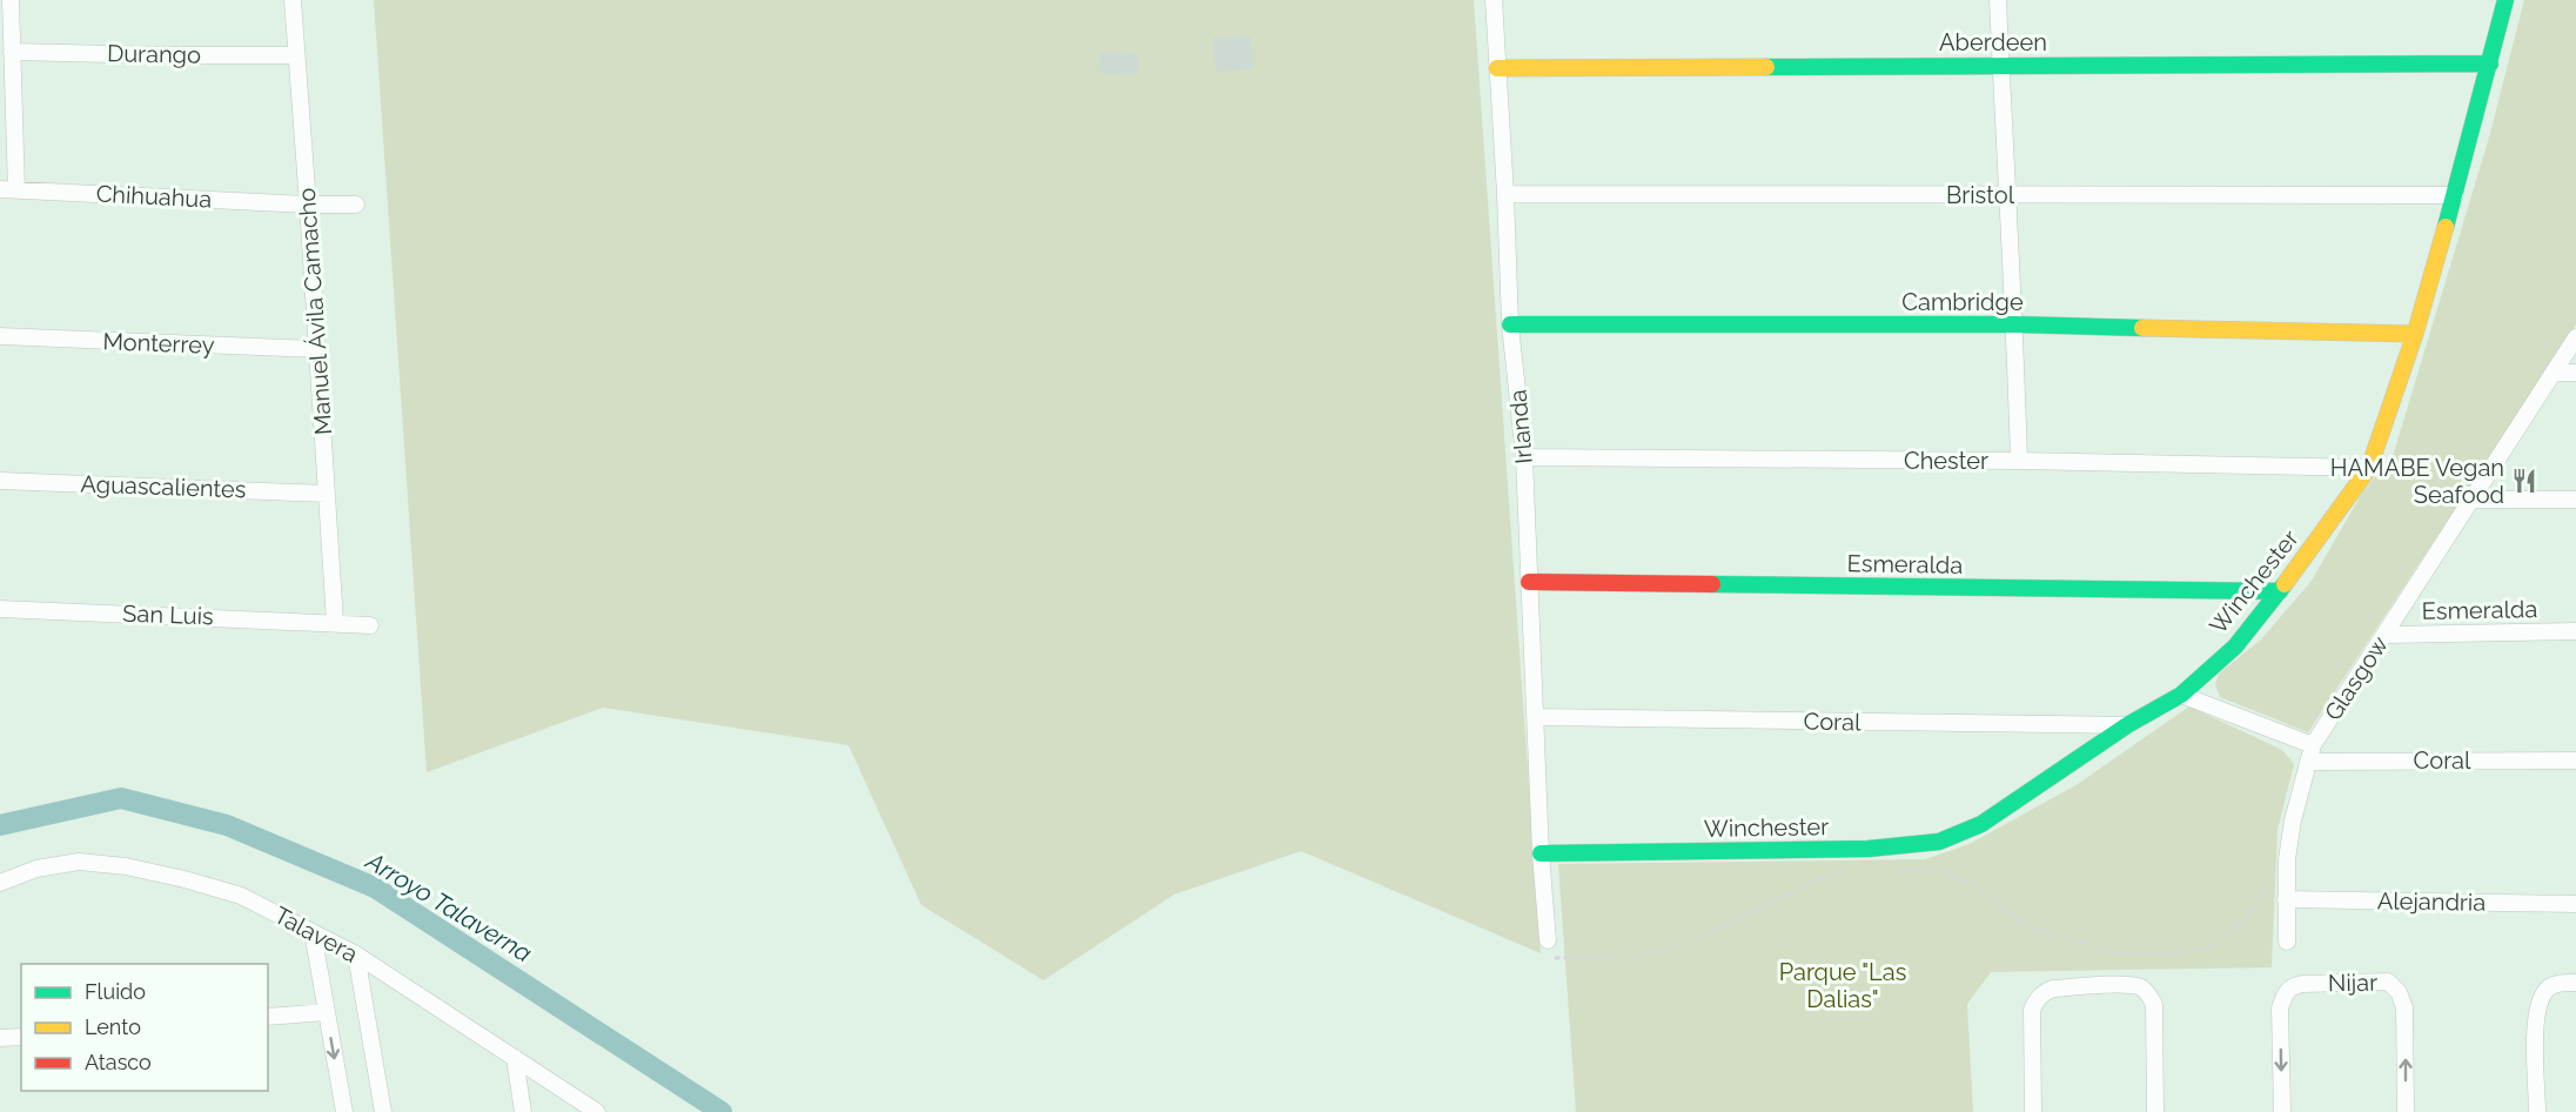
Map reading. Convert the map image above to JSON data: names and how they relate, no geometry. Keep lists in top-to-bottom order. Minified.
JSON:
{"streets":{"street":["Aberdeen","Durango","Bristol","Chihuahua","Cambridge","Manuel Ávila Camacho","Monterrey","Irlanda","Chester","Aguascalientes","Esmeralda","Winchester","San Luis","Glasgow","Coral","Alejandria","Talavera","Nijar"]},"crossings":[["Aberdeen","Irlanda"],["Aberdeen","Winchester"],["Durango","Manuel Ávila Camacho"],["Bristol","Irlanda"],["Bristol","Winchester"],["Chihuahua","Manuel Ávila Camacho"],["Cambridge","Irlanda"],["Cambridge","Winchester"],["Manuel Ávila Camacho","Monterrey"],["Manuel Ávila Camacho","Aguascalientes"],["Manuel Ávila Camacho","San Luis"],["Irlanda","Chester"],["Irlanda","Esmeralda"],["Irlanda","Winchester"],["Irlanda","Coral"],["Chester","Winchester"],["Esmeralda","Winchester"],["Esmeralda","Glasgow"],["Winchester","Coral"],["Glasgow","Coral"],["Glasgow","Alejandria"]],"water":["Arroyo Talaverna"],"parks":["Parque \"Las Dalias\""],"places":{"restaurant":["HAMABE Vegan Seafood"]},"legend":["Fluido","Lento","Atasco"]}
